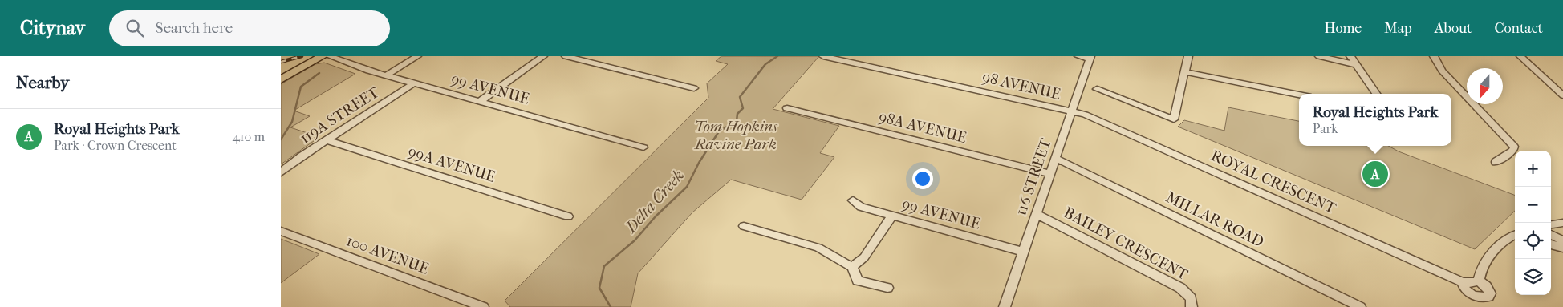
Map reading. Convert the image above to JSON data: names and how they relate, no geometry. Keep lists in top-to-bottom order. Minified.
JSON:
{"streets":{"street":["98 AVENUE","99 AVENUE","119A STREET","98A AVENUE","99A AVENUE","116 STREET","ROYAL CRESCENT","MILLAR ROAD","BAILEY CRESCENT","100 AVENUE"]},"crossings":[["98 AVENUE","116 STREET"],["98 AVENUE","ROYAL CRESCENT"],["99 AVENUE","119A STREET"],["99 AVENUE","116 STREET"],["119A STREET","99A AVENUE"],["98A AVENUE","116 STREET"],["116 STREET","ROYAL CRESCENT"],["116 STREET","MILLAR ROAD"],["116 STREET","BAILEY CRESCENT"]],"water":["Delta Creek"],"parks":["Tom Hopkins Ravine Park"],"north":"bottom","page":{"header":"Citynav","search":"Search here","nav":["Home","Map","About","Contact"],"heading":"Nearby","popup":["Royal Heights Park","Park"],"list":[{"mark":"A","name":"Royal Heights Park","note":"Park · Crown Crescent","value":"410 m"}],"map_buttons":["+","−"],"pins":"A"}}
